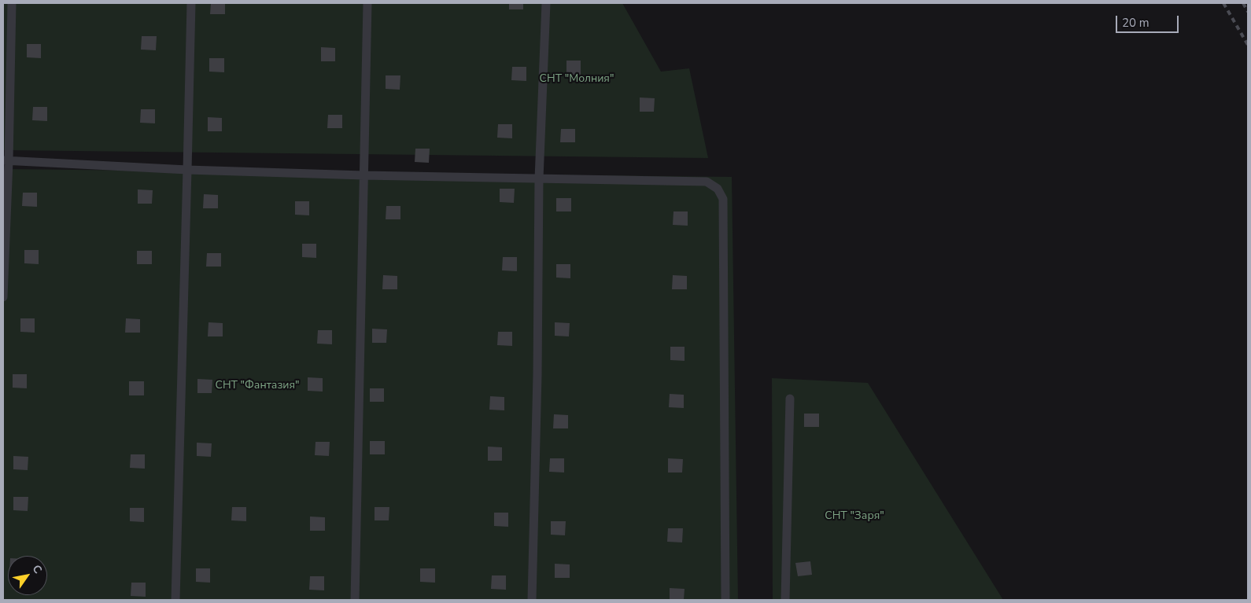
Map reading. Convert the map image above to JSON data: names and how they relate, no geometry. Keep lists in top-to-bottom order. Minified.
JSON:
{"parks":["СНТ \"Молния\"","СНТ \"Фантазия\"","СНТ \"Заря\""],"scale_bar":"20 m","north":"top right"}
